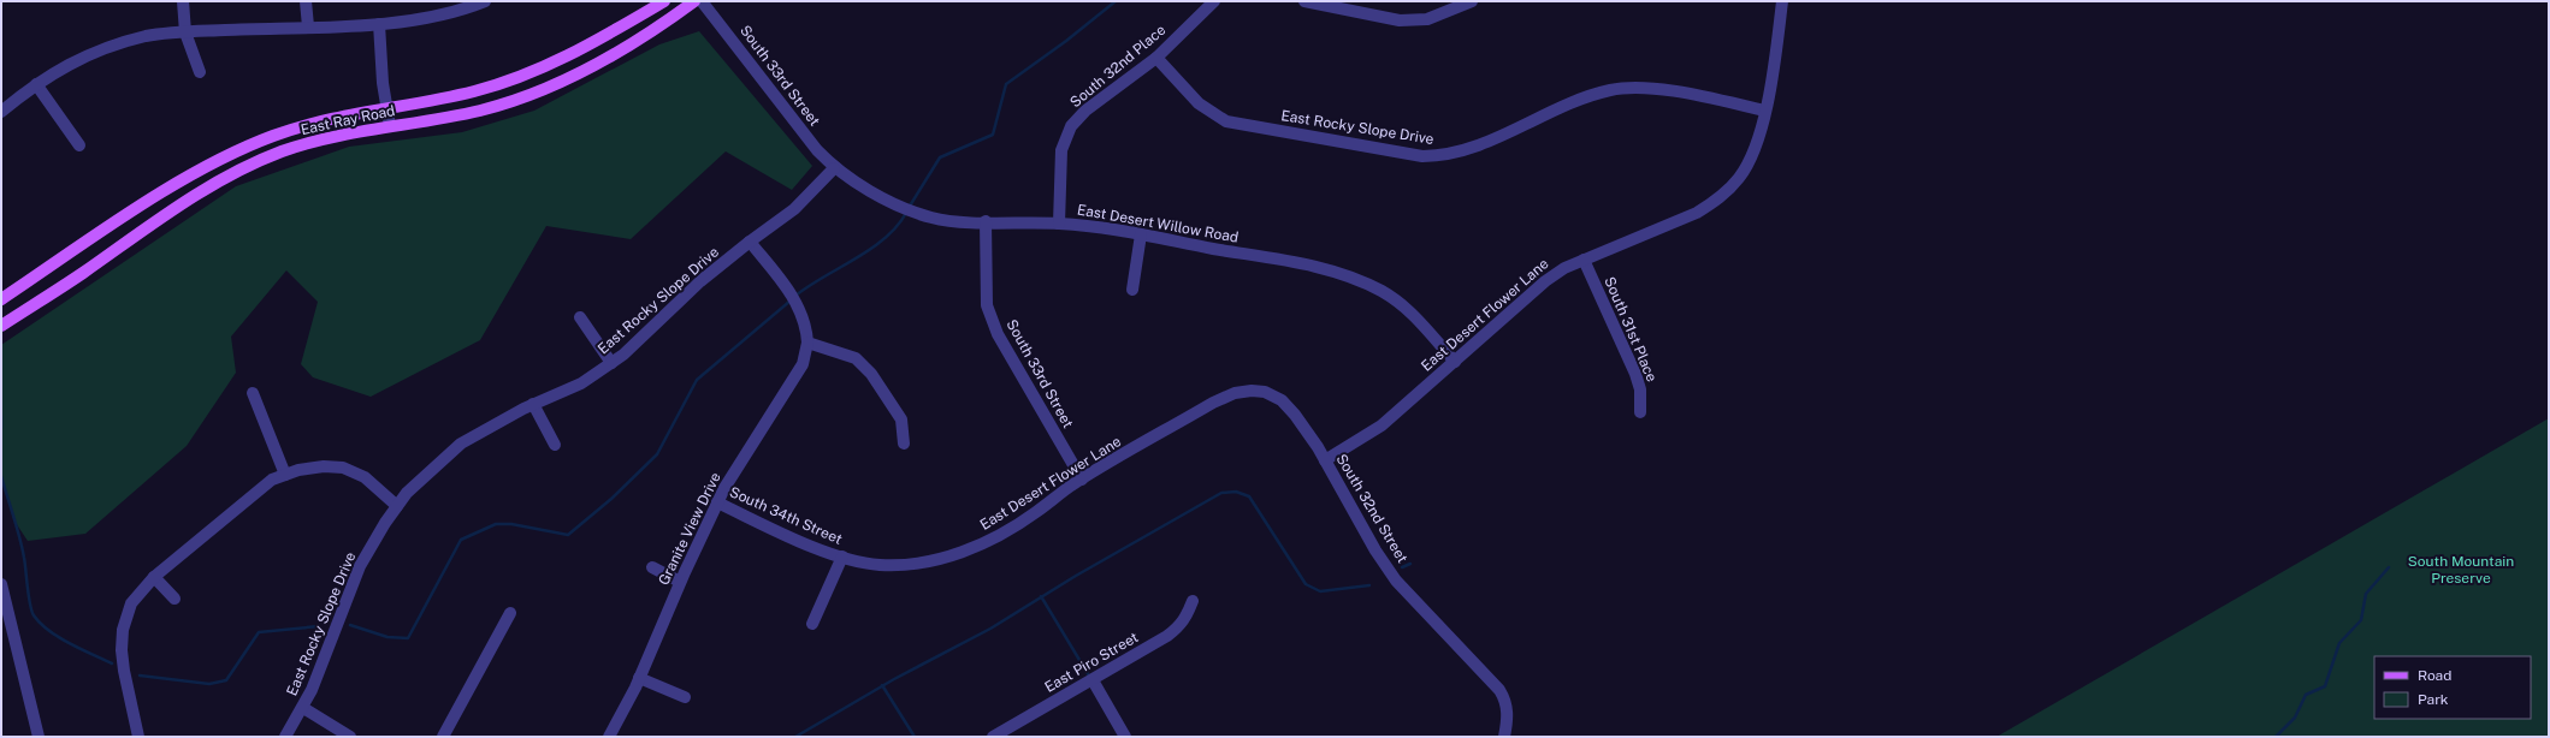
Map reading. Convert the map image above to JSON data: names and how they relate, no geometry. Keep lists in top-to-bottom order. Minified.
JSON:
{"streets":{"main road":["East Ray Road"],"street":["South 32nd Place","South 33rd Street","East Rocky Slope Drive","East Desert Willow Road","East Desert Flower Lane","South 31st Place","South 32nd Street","South 34th Street","Granite View Drive","East Piro Street"]},"crossings":[["South 32nd Place","East Rocky Slope Drive"],["South 32nd Place","East Desert Willow Road"],["South 33rd Street","East Rocky Slope Drive"],["South 33rd Street","East Desert Willow Road"],["South 33rd Street","East Desert Flower Lane"],["East Rocky Slope Drive","East Desert Willow Road"],["East Rocky Slope Drive","East Desert Flower Lane"],["East Desert Willow Road","East Desert Flower Lane"],["East Desert Flower Lane","South 31st Place"],["East Desert Flower Lane","South 32nd Street"],["East Desert Flower Lane","South 34th Street"],["South 34th Street","Granite View Drive"]],"parks":["South Mountain Preserve"],"legend":["Road","Park"]}
